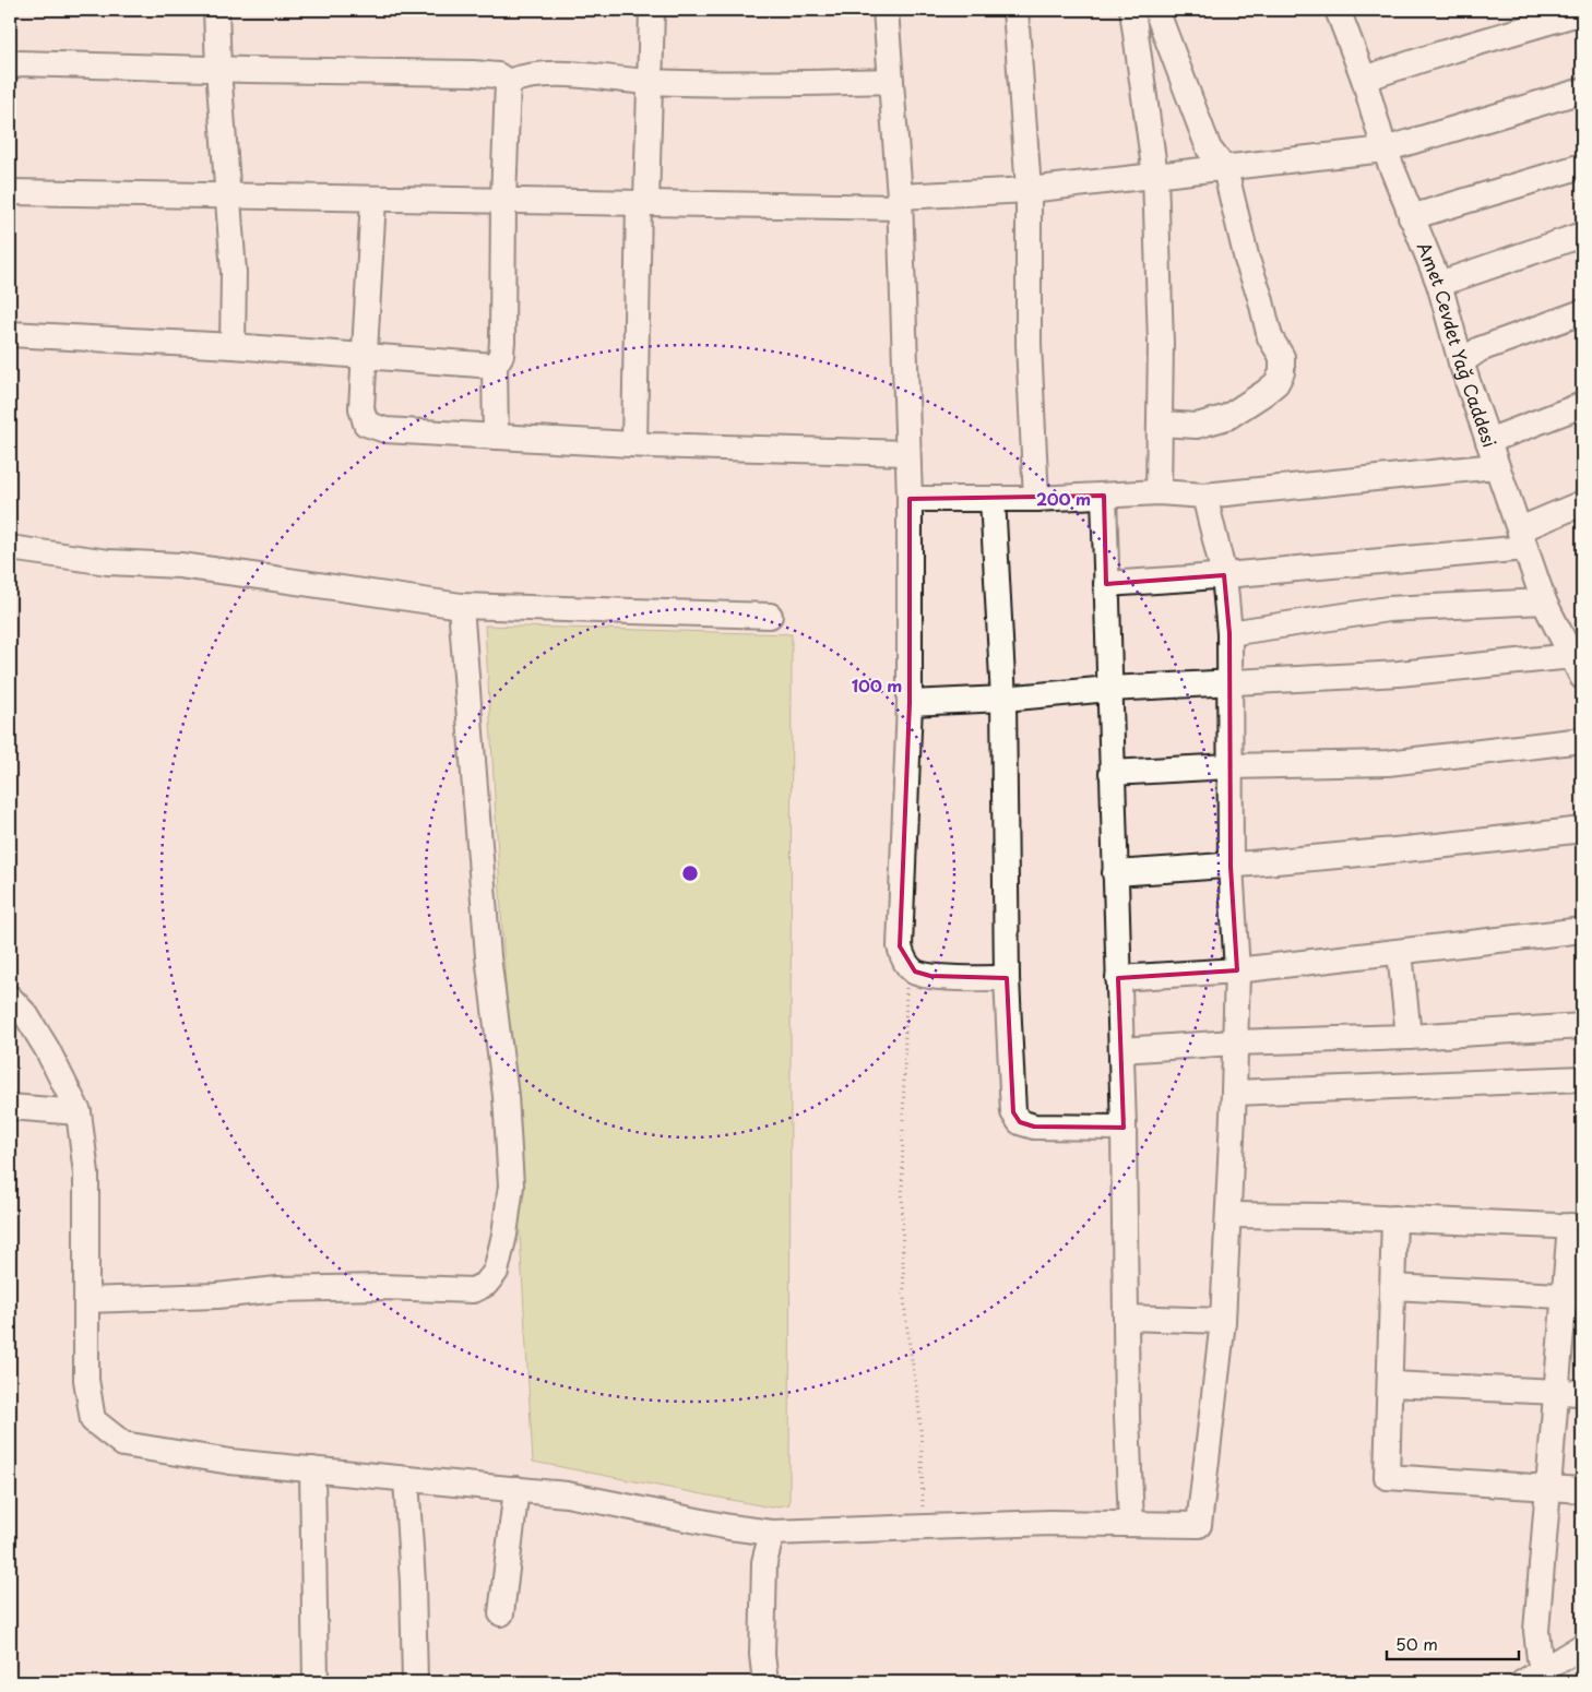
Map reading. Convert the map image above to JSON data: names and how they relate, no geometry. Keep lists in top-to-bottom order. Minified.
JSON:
{"streets":{"street":["Amet Cevdet Yağ Caddesi"]},"scale_bar":"50 m","rings":["200 m","100 m"]}
